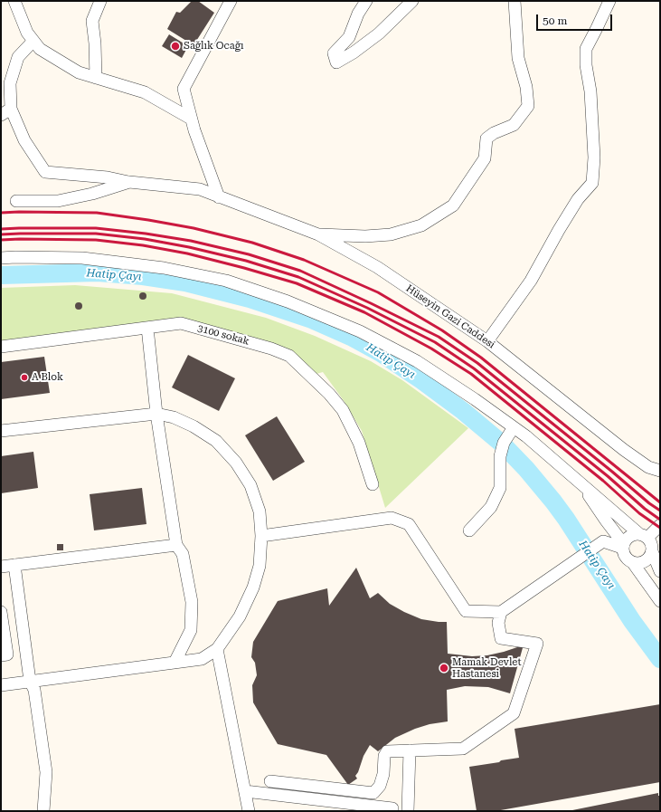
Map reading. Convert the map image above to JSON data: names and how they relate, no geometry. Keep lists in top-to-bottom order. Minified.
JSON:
{"streets":{"street":["Hüseyin Gazi Caddesi","3100 sokak"]},"water":["Hatip Çayı"],"places":["Sağlık Ocağı","A Blok","Mamak Devlet Hastanesi"],"scale_bar":"50 m"}
